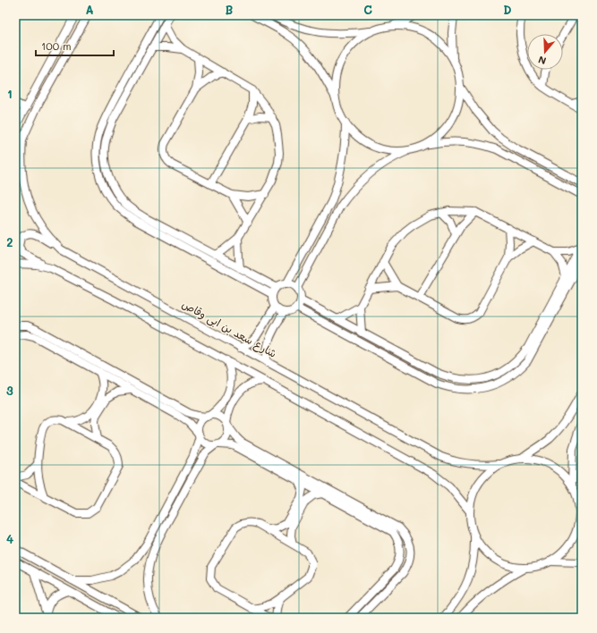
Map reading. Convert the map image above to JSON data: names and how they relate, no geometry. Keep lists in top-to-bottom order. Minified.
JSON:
{"streets":{"street":["شارع سعد بن ابى وقاص"]},"scale_bar":"100 m","north":"bottom","grid":{"columns":["A","B","C","D"],"rows":["1","2","3","4"]}}
